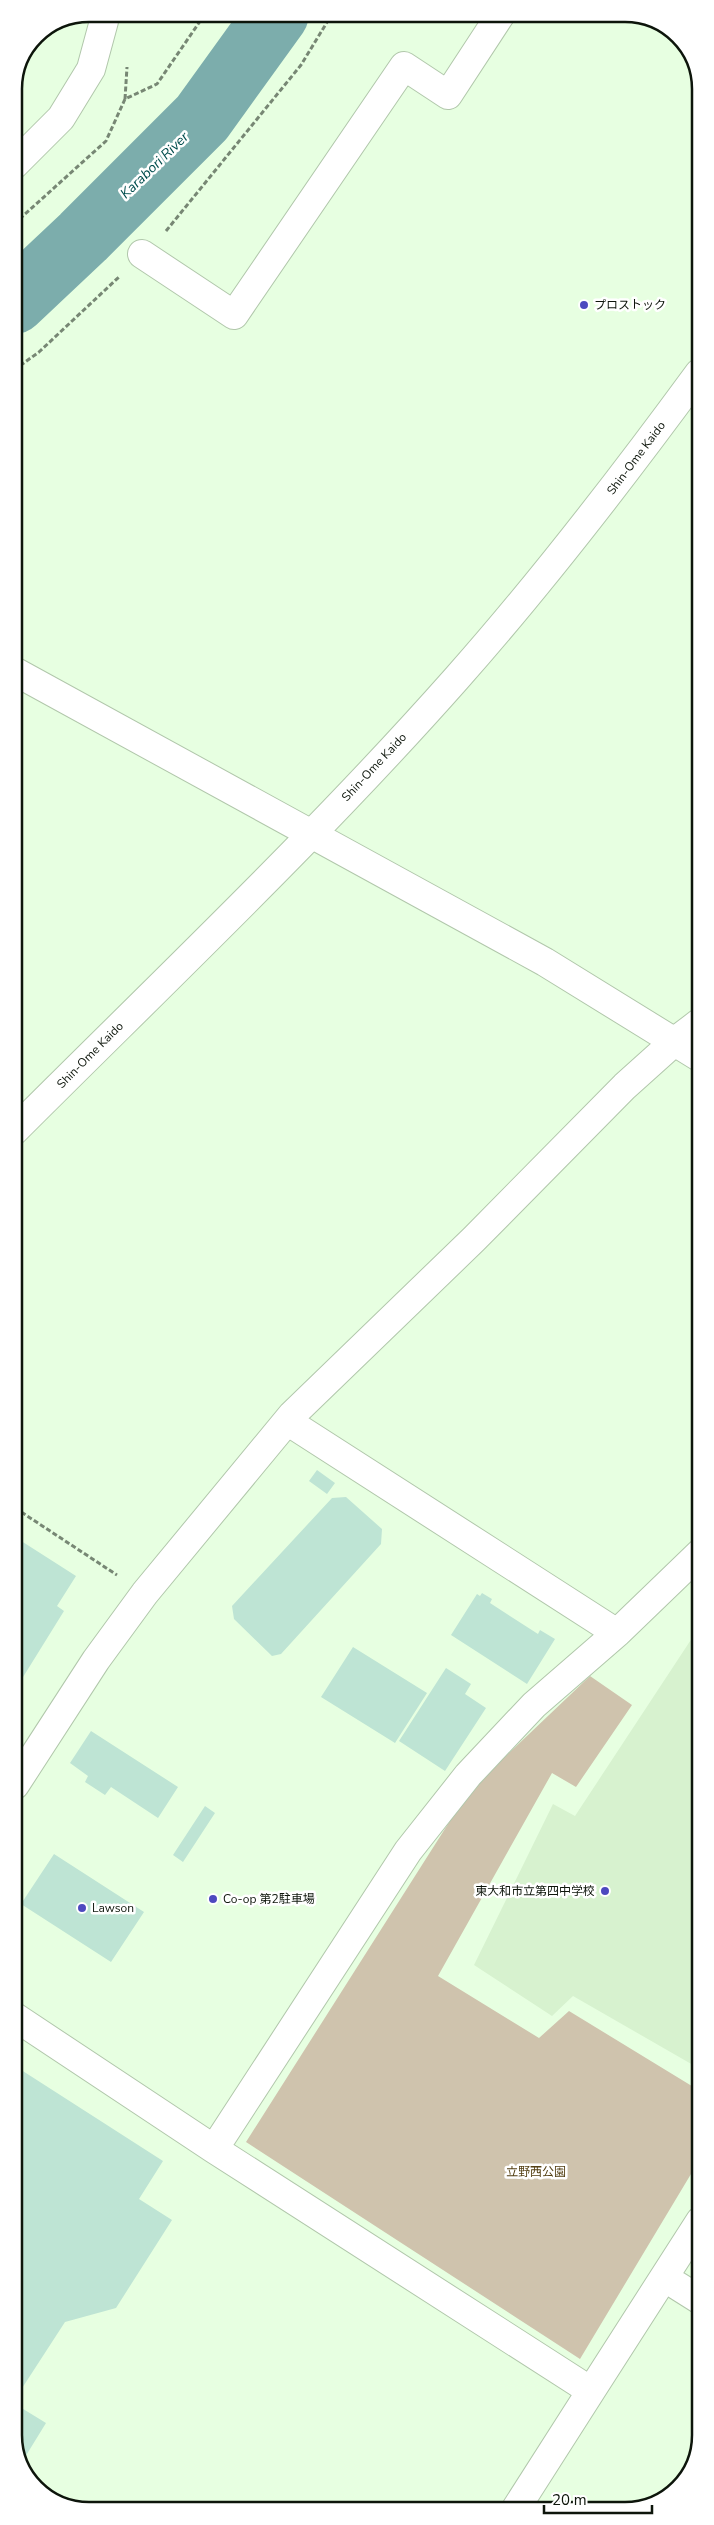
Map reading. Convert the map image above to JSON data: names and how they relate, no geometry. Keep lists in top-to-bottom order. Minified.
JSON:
{"streets":{"street":["Shin-Ome Kaido"]},"water":["Karabori River"],"parks":["立野西公園"],"places":["プロストック","東大和市立第四中学校","Co-op 第2駐車場","Lawson"],"scale_bar":"20 m"}
